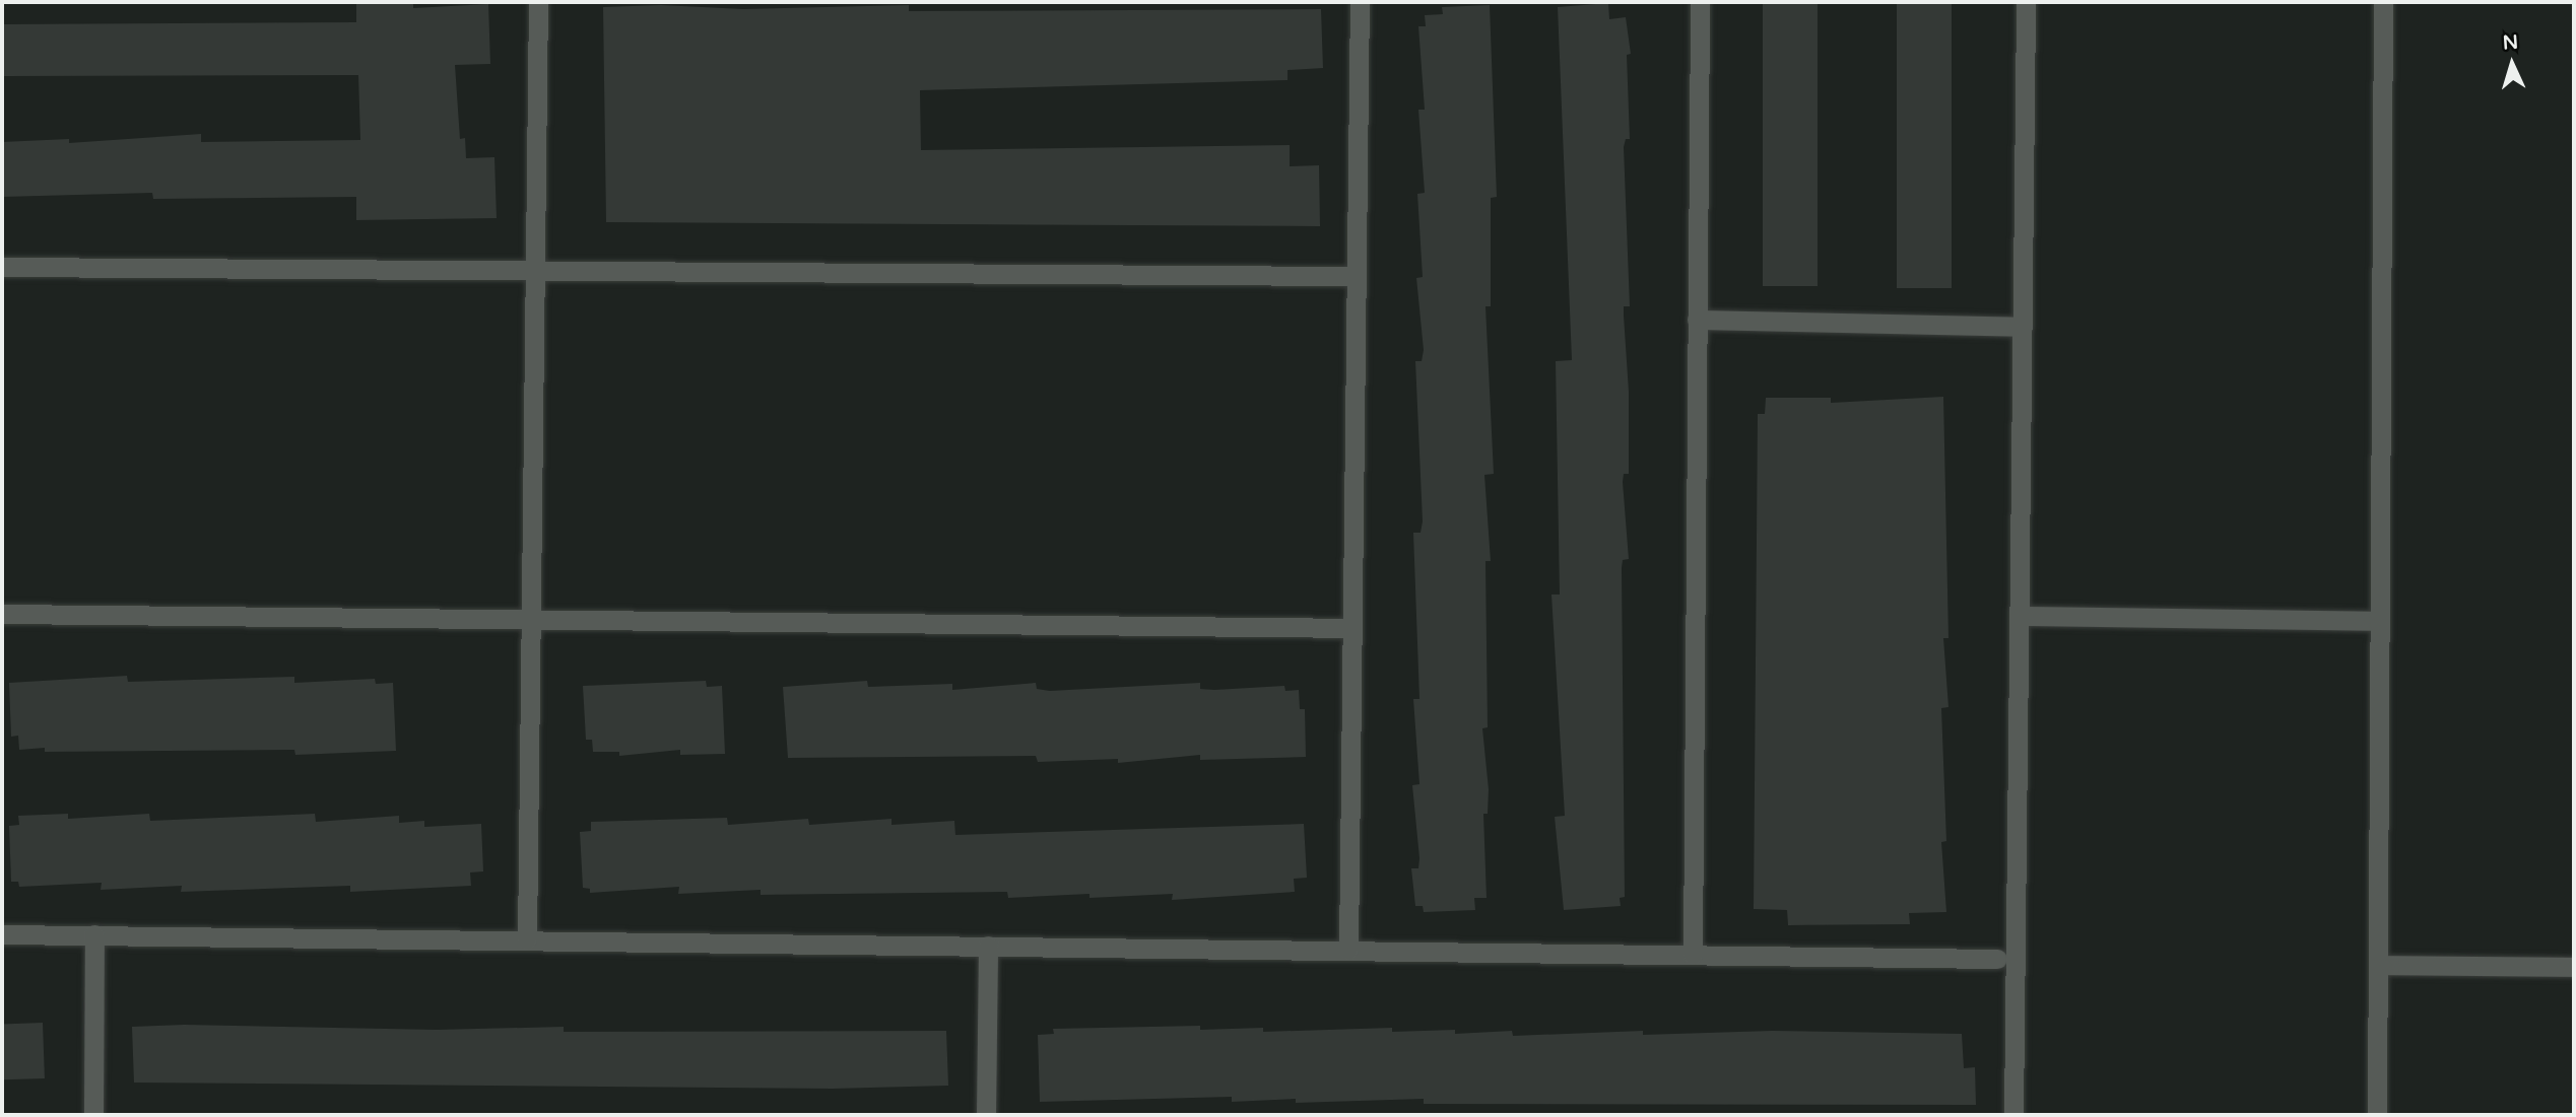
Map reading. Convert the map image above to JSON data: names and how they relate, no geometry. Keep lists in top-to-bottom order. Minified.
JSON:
{"north":"top"}
